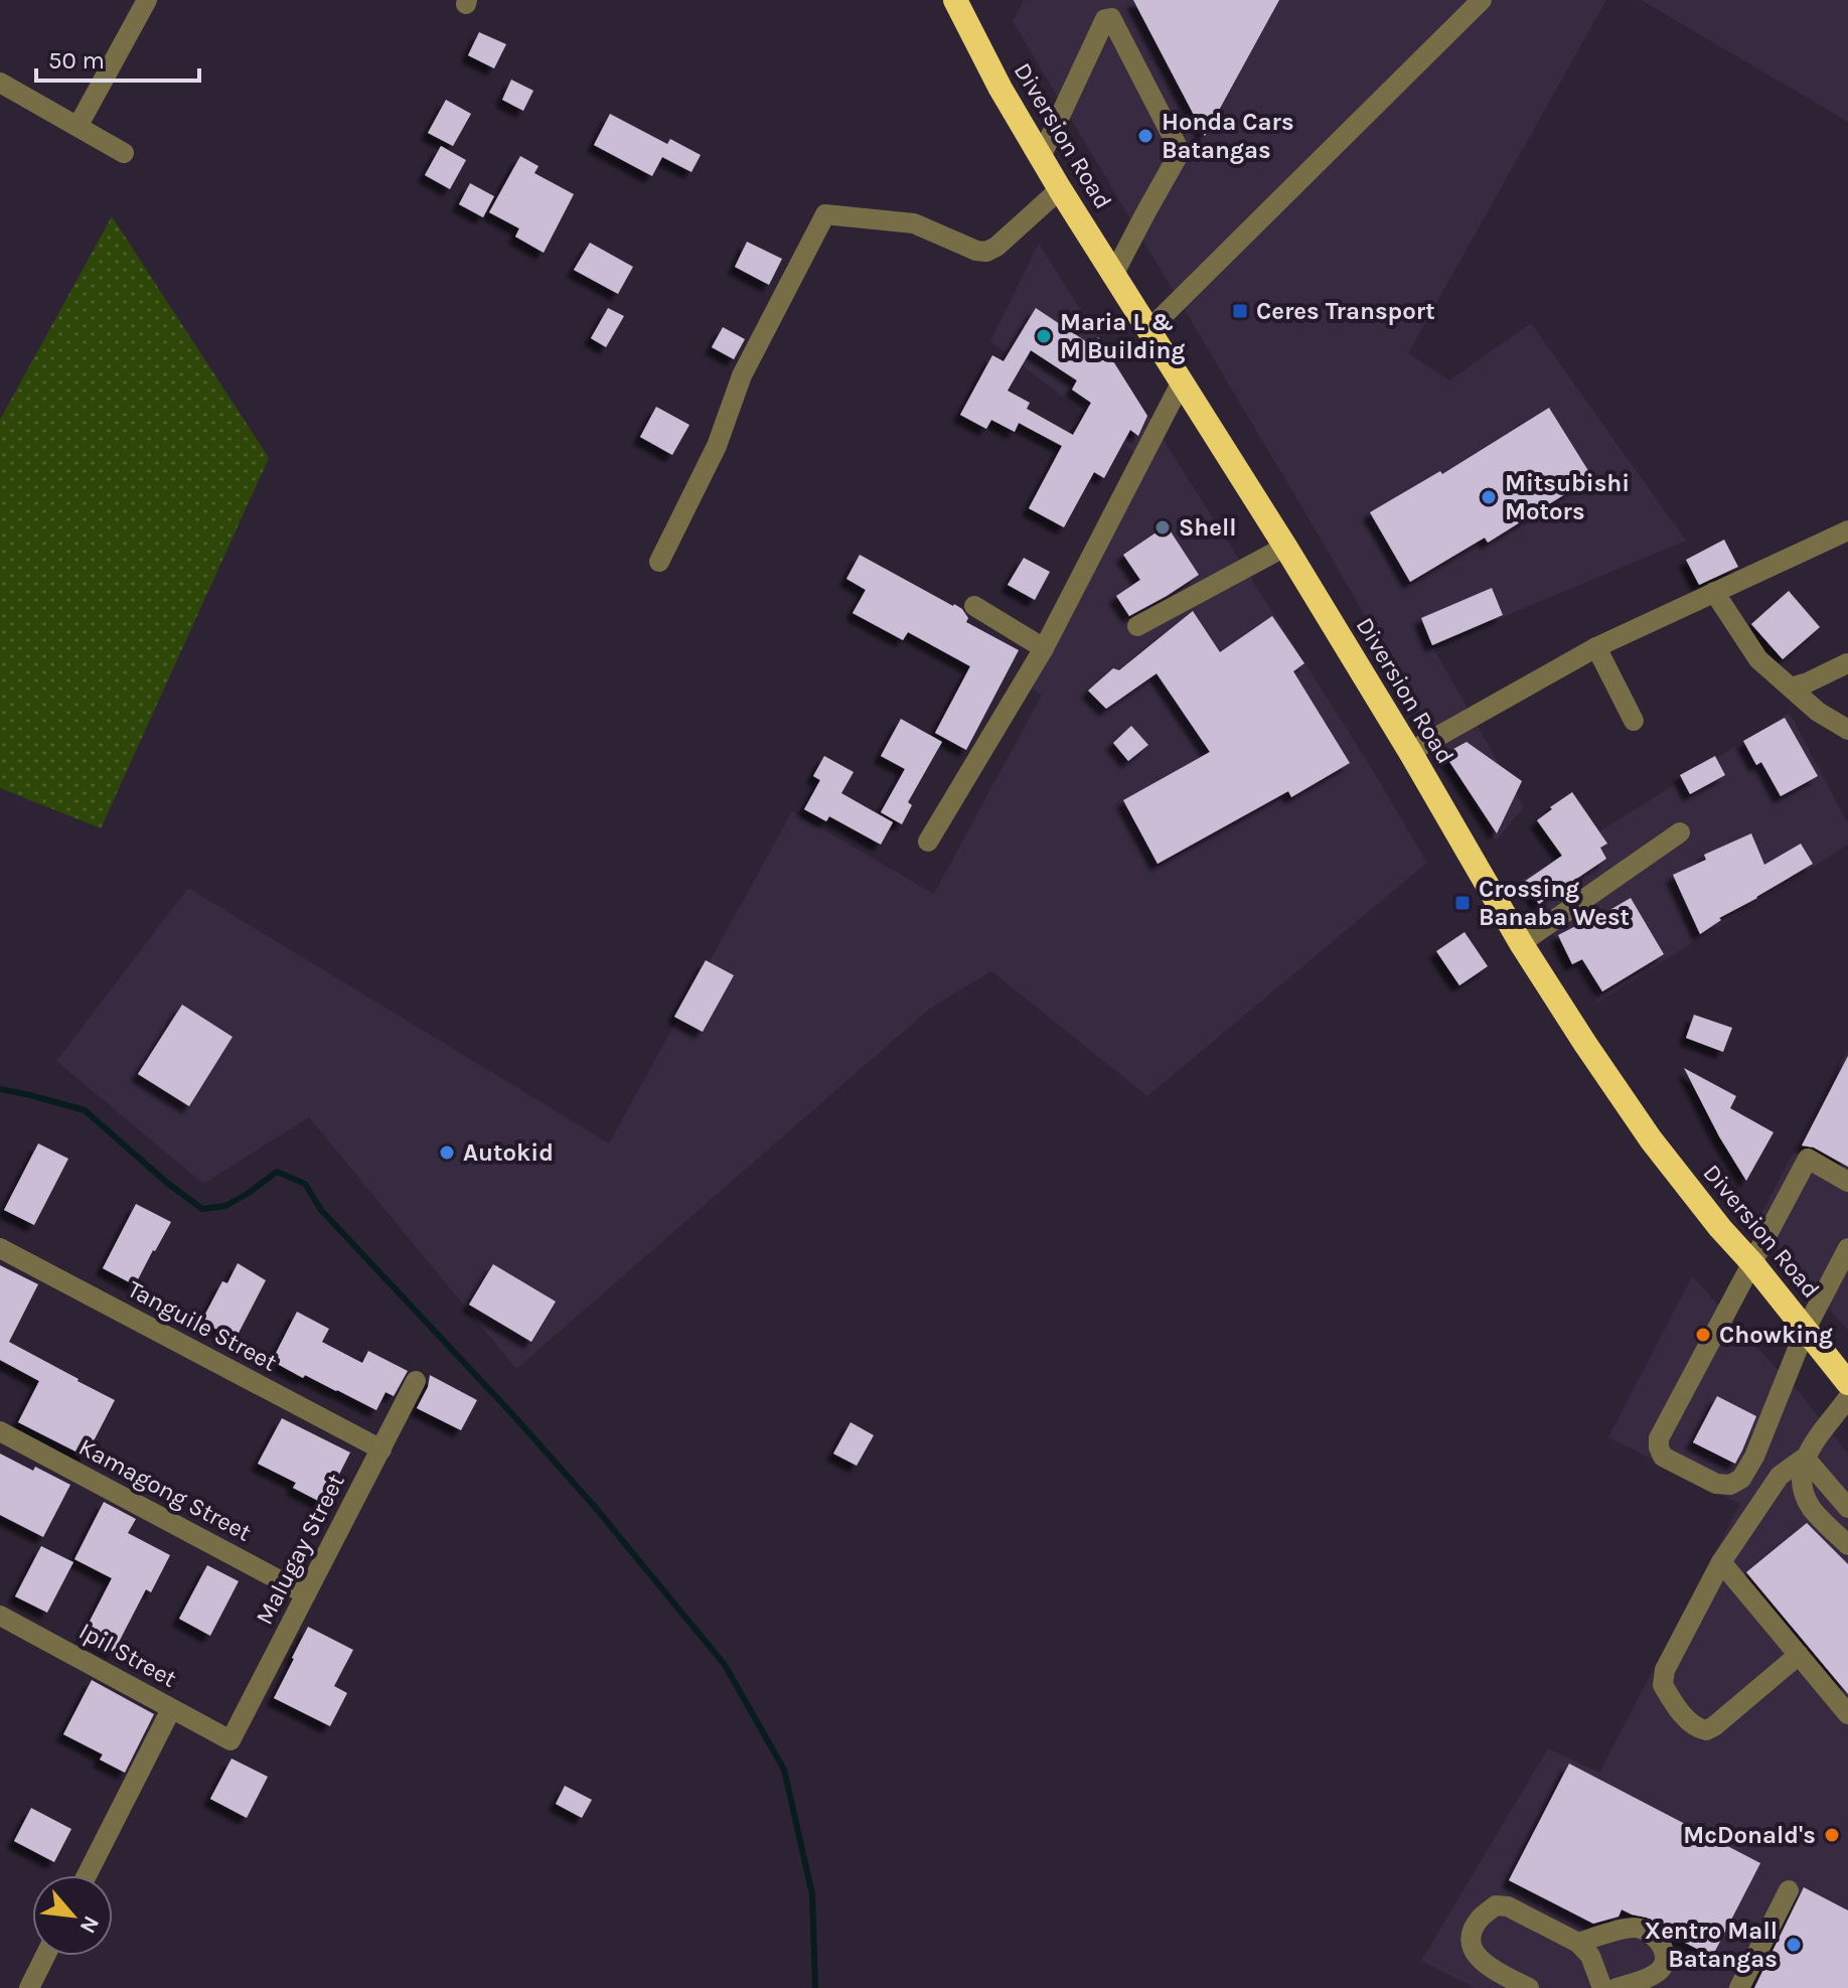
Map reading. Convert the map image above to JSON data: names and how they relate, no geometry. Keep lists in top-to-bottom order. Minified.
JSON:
{"streets":{"highway":["Diversion Road"],"street":["Tanguile Street","Kamagong Street","Malugay Street","Ipil Street"]},"crossings":[["Tanguile Street","Malugay Street"],["Kamagong Street","Malugay Street"],["Malugay Street","Ipil Street"]],"places":{"other":["Honda Cars Batangas","Maria L & M Building","Mitsubishi Motors","Shell","Autokid","Chowking","McDonald's","Xentro Mall Batangas"],"transit":["Ceres Transport","Crossing Banaba West"]},"scale_bar":"50 m","north":"bottom right"}
